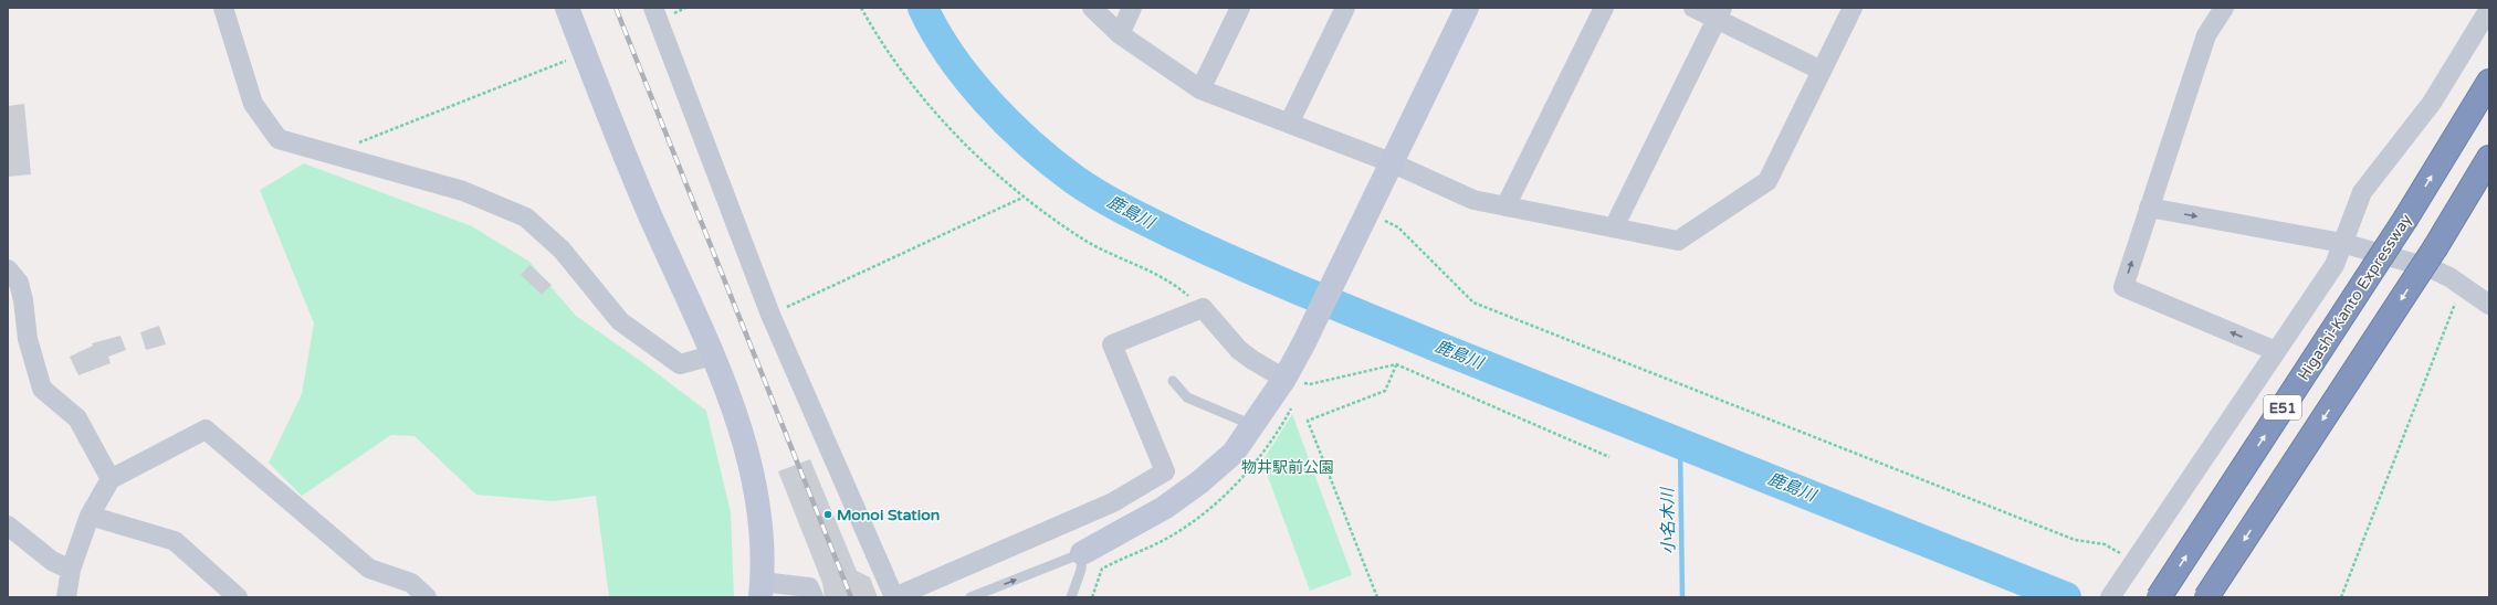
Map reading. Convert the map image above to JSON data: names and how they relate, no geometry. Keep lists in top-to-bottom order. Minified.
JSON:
{"streets":{"highway":["Higashi-Kanto Expressway","E51"]},"water":["鹿島川","小名木川"],"parks":["物井駅前公園"],"places":["Monoi Station"]}
